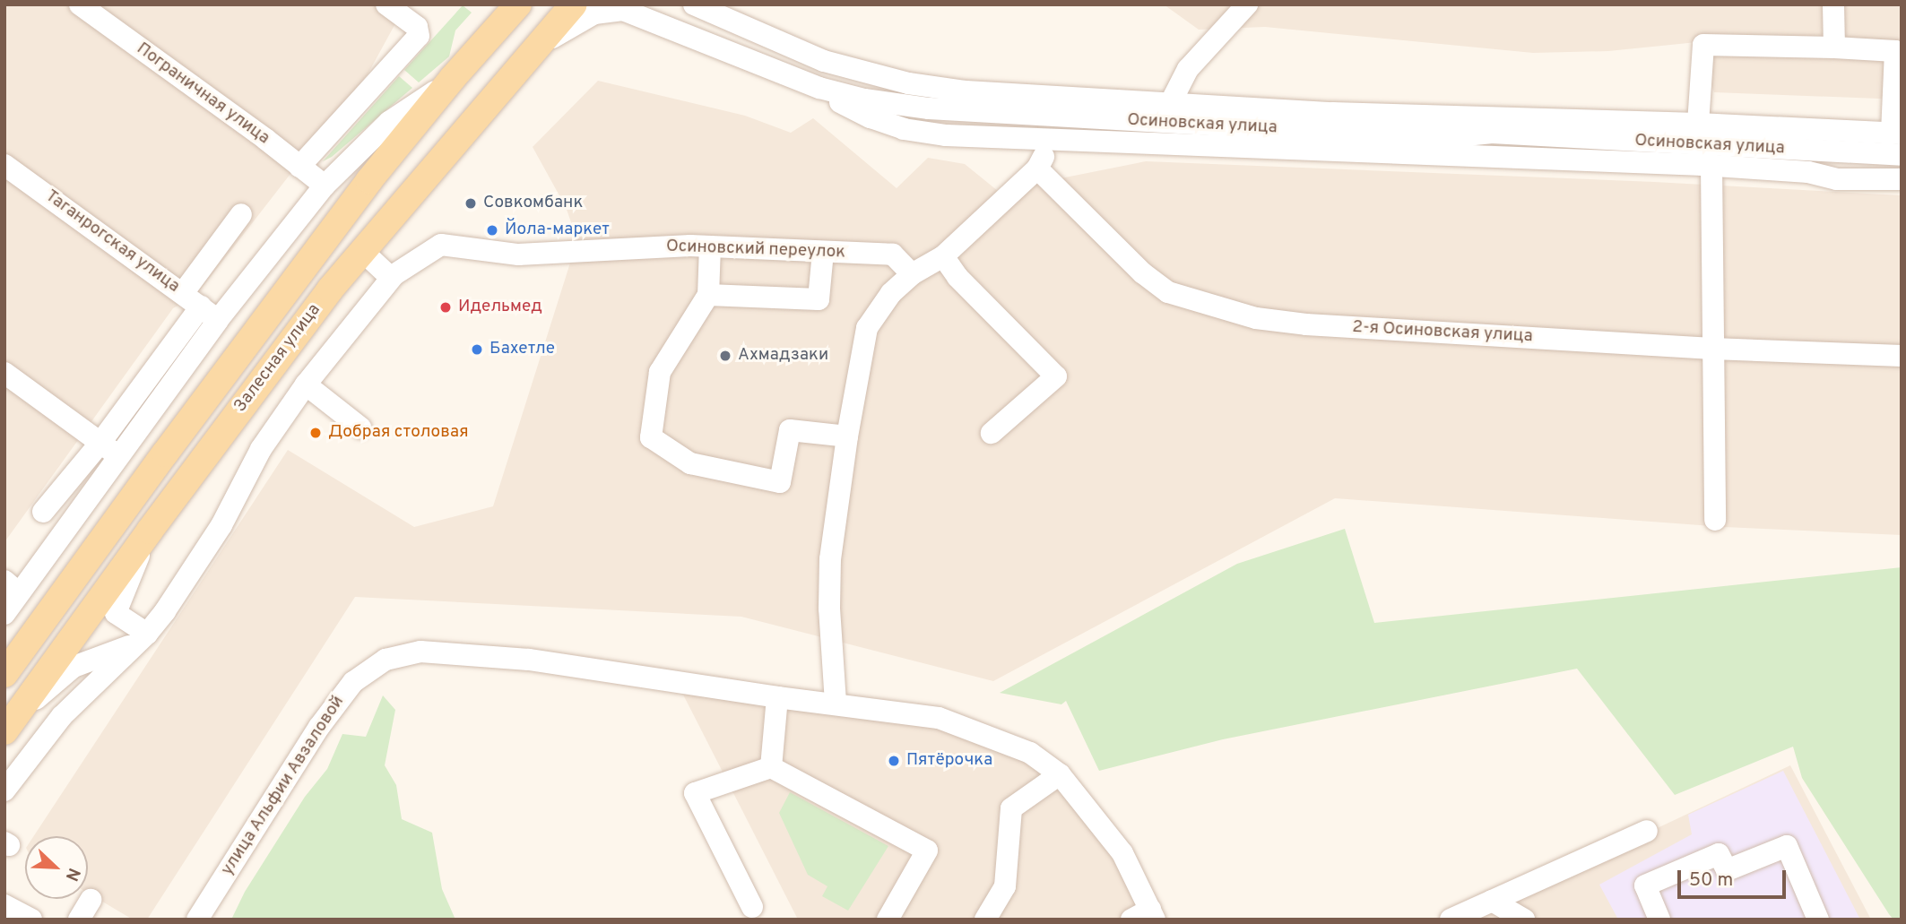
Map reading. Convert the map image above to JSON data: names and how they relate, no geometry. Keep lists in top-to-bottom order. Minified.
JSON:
{"streets":{"main road":["Залесная улица"],"street":["Пограничная улица","Осиновская улица","Таганрогская улица","Осиновский переулок","2-я Осиновская улица","улица Альфии Авзаловой"]},"crossings":[["Пограничная улица","Залесная улица"],["Осиновская улица","Залесная улица"],["Таганрогская улица","Залесная улица"]],"places":["Совкомбанк","Йола-маркет","Идельмед","Бахетле","Ахмадзаки","Добрая столовая","Пятёрочка"],"scale_bar":"50 m","north":"bottom right"}
